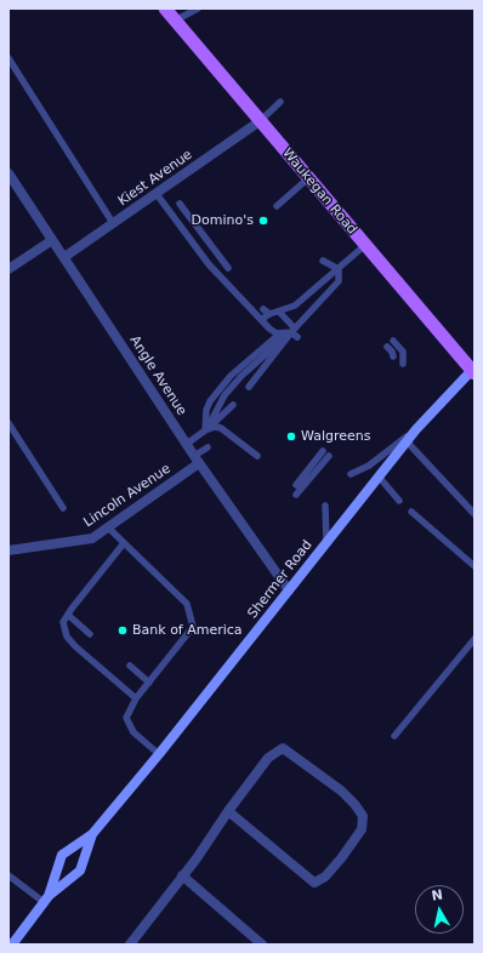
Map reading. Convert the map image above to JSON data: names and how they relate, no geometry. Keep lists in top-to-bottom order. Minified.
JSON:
{"streets":{"main road":["Waukegan Road","Shermer Road"],"street":["Kiest Avenue","Angle Avenue","Lincoln Avenue"]},"crossings":[["Kiest Avenue","Waukegan Road"],["Kiest Avenue","Angle Avenue"],["Waukegan Road","Shermer Road"],["Angle Avenue","Lincoln Avenue"],["Angle Avenue","Shermer Road"]],"places":["Domino's","Walgreens","Bank of America"],"north":"top"}
